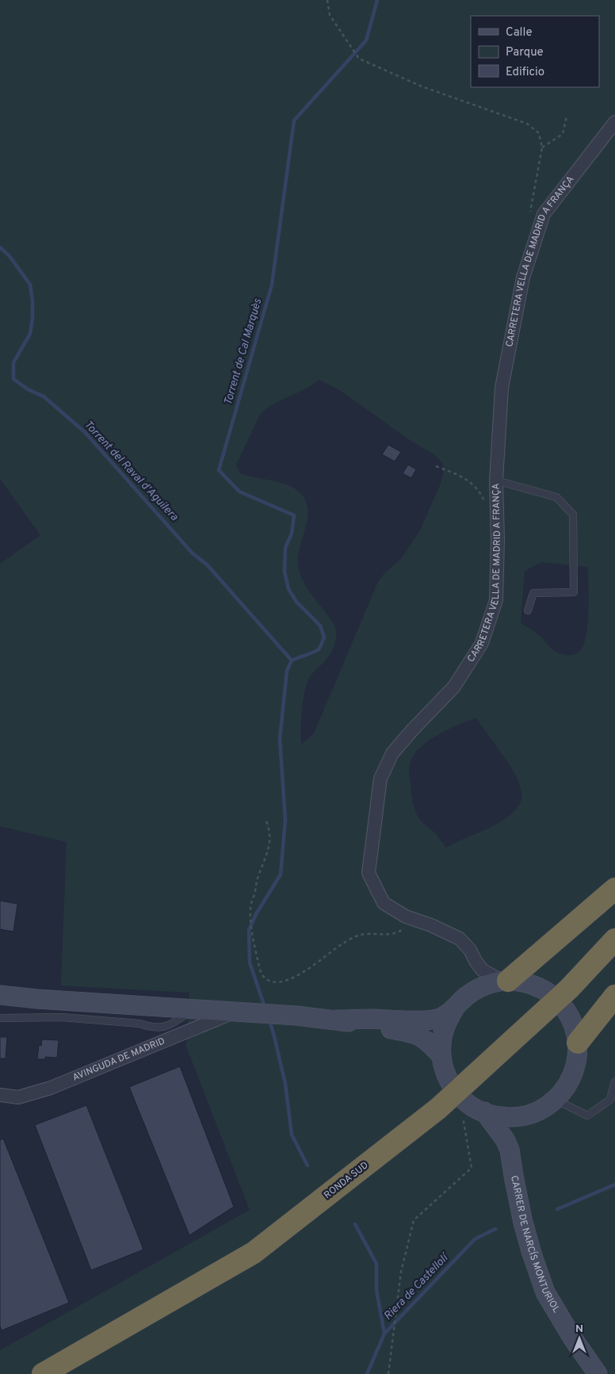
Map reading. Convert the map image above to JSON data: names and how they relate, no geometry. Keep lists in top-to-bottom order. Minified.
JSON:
{"streets":{"highway":["RONDA SUD"],"street":["CARRETERA VELLA DE MADRID A FRANÇA","AVINGUDA DE MADRID","CARRER DE NARCÍS MONTURIOL"]},"crossings":[["CARRETERA VELLA DE MADRID A FRANÇA","CARRER DE NARCÍS MONTURIOL"]],"water":["Torrent de Cal Marquès","Torrent del Raval d'Aguilera","Riera de Castellolí"],"legend":["Calle","Parque","Edificio"],"north":"top"}
